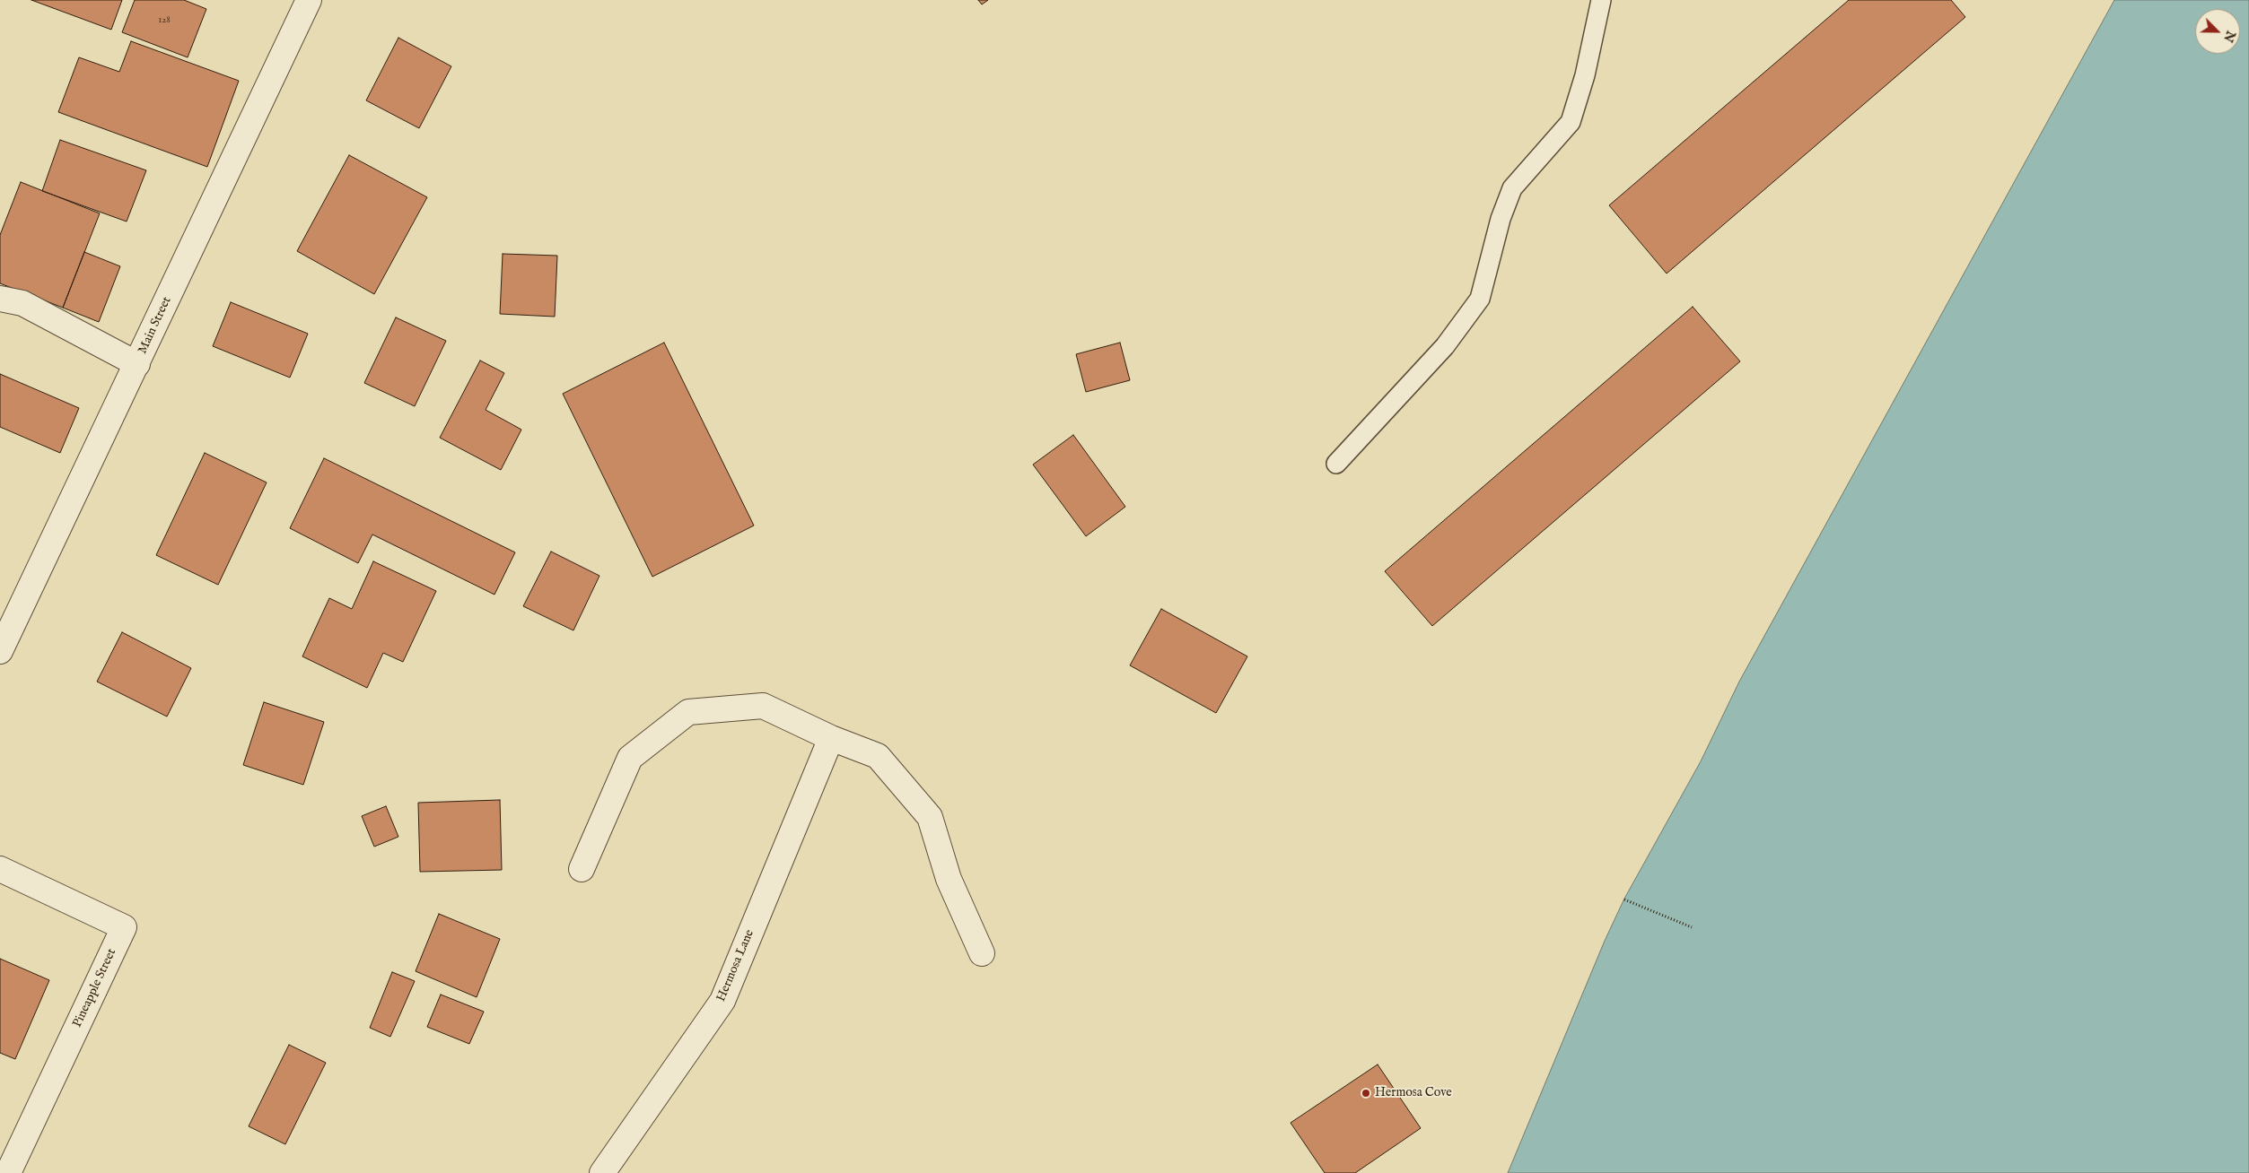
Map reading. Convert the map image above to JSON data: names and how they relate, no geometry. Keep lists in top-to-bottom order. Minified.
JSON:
{"streets":{"street":["Main Street","Hermosa Lane","Pineapple Street"]},"places":["Hermosa Cove"],"house_numbers":["128"],"north":"bottom right"}
